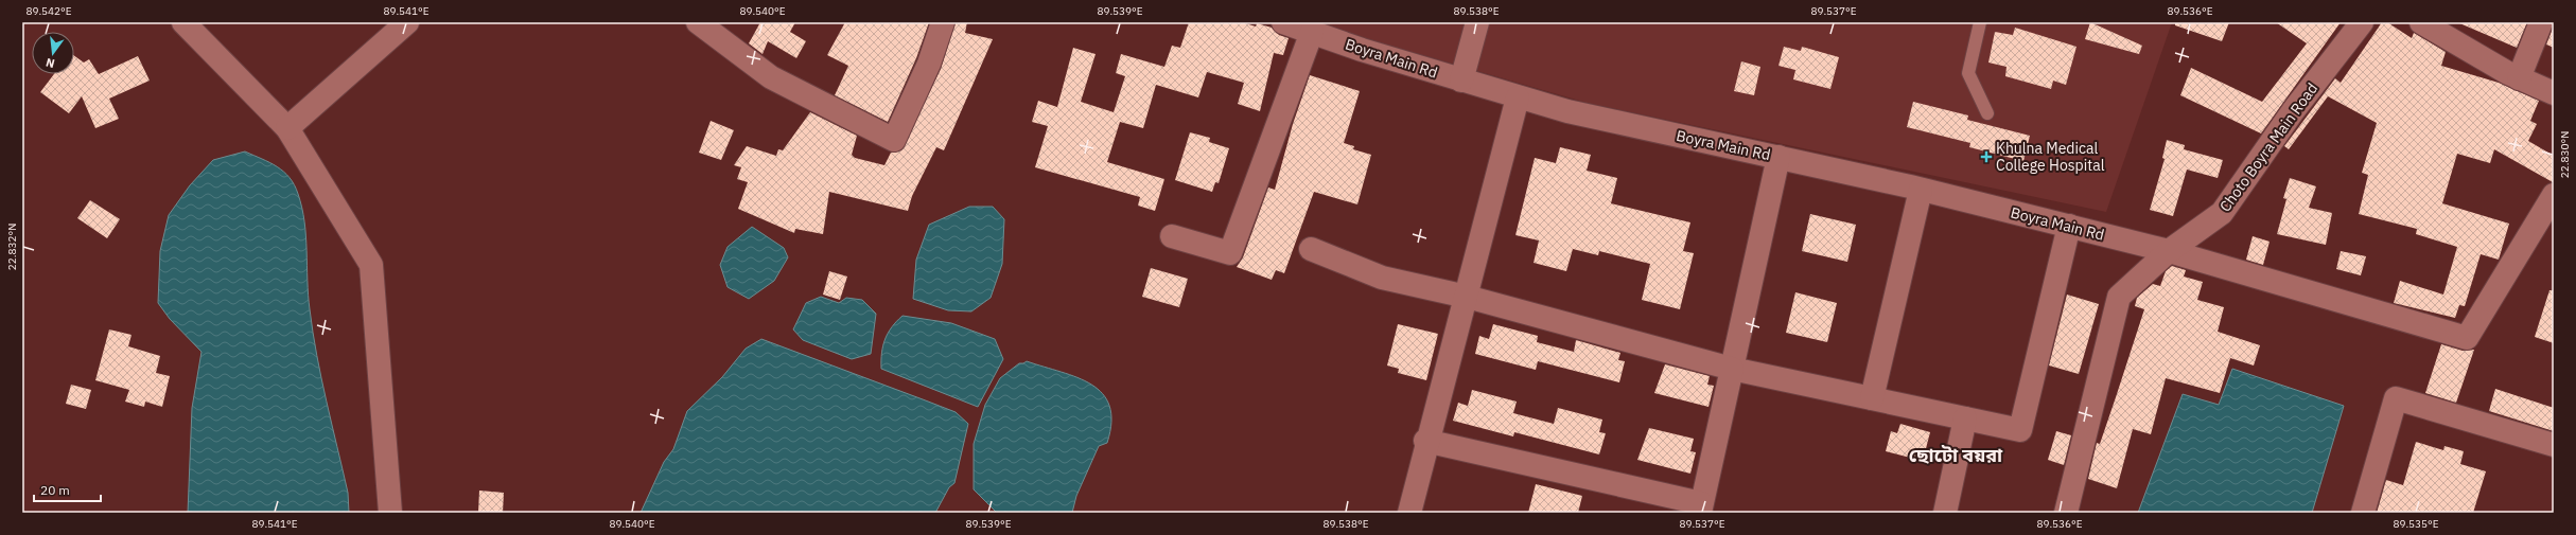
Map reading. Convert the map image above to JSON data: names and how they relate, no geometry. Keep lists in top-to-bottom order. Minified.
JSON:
{"streets":{"street":["Boyra Main Rd","Choto Boyra Main Road"]},"crossings":[["Boyra Main Rd","Choto Boyra Main Road"]],"districts":["ছোটো বয়রা"],"places":{"health":["Khulna Medical College Hospital"]},"scale_bar":"20 m","north":"bottom","coordinates":["89.542°E","89.541°E","89.540°E","89.539°E","89.538°E","89.537°E","89.536°E","22.830°N","22.832°N","89.535°E"]}
